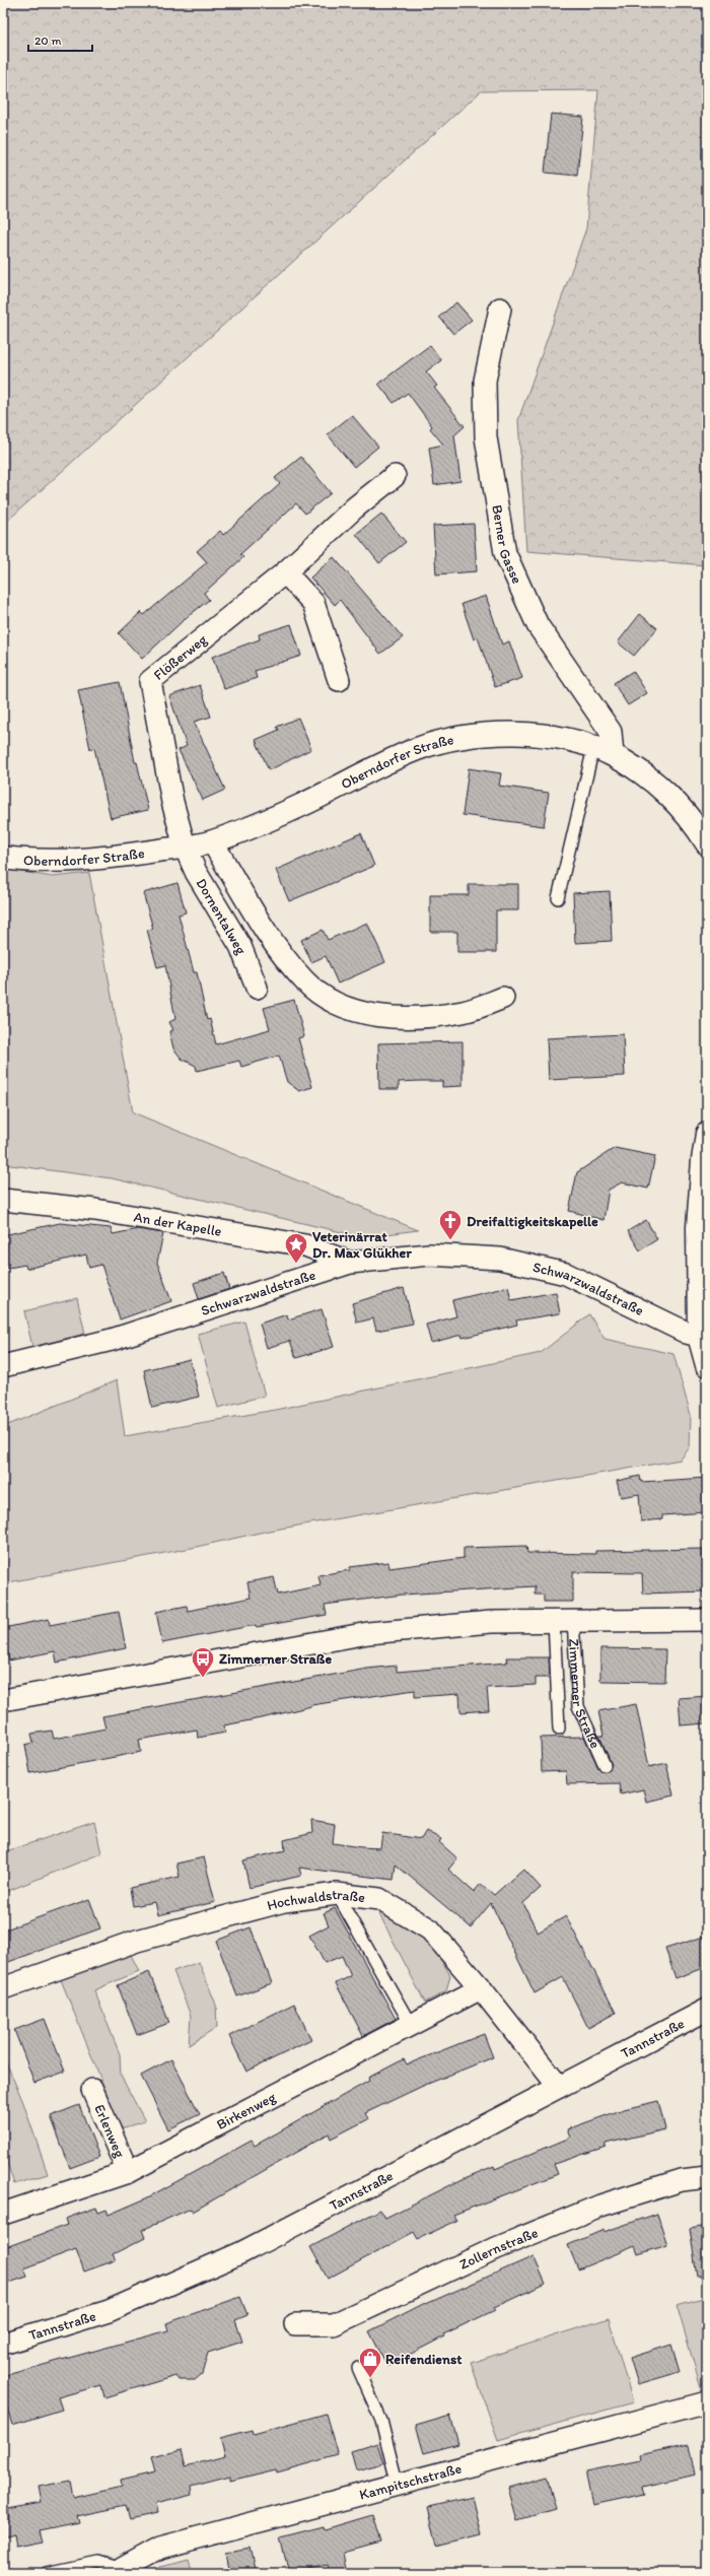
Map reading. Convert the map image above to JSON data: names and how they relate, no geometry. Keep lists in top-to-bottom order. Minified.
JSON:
{"streets":{"street":["Berner Gasse","Flößerweg","Oberndorfer Straße","Dornentalweg","An der Kapelle","Schwarzwaldstraße","Zimmerner Straße","Hochwaldstraße","Tannstraße","Birkenweg","Erlenweg","Zollernstraße","Kampitschstraße"]},"crossings":[["Berner Gasse","Oberndorfer Straße"],["Flößerweg","Oberndorfer Straße"],["Flößerweg","Dornentalweg"],["Oberndorfer Straße","Dornentalweg"],["An der Kapelle","Schwarzwaldstraße"],["Hochwaldstraße","Tannstraße"],["Hochwaldstraße","Birkenweg"],["Birkenweg","Erlenweg"]],"places":{"church":["Dreifaltigkeitskapelle"],"place":["Veterinärrat Dr. Max Glükher"],"bus stop":["Zimmerner Straße"],"shop":["Reifendienst"]},"scale_bar":"20 m"}
